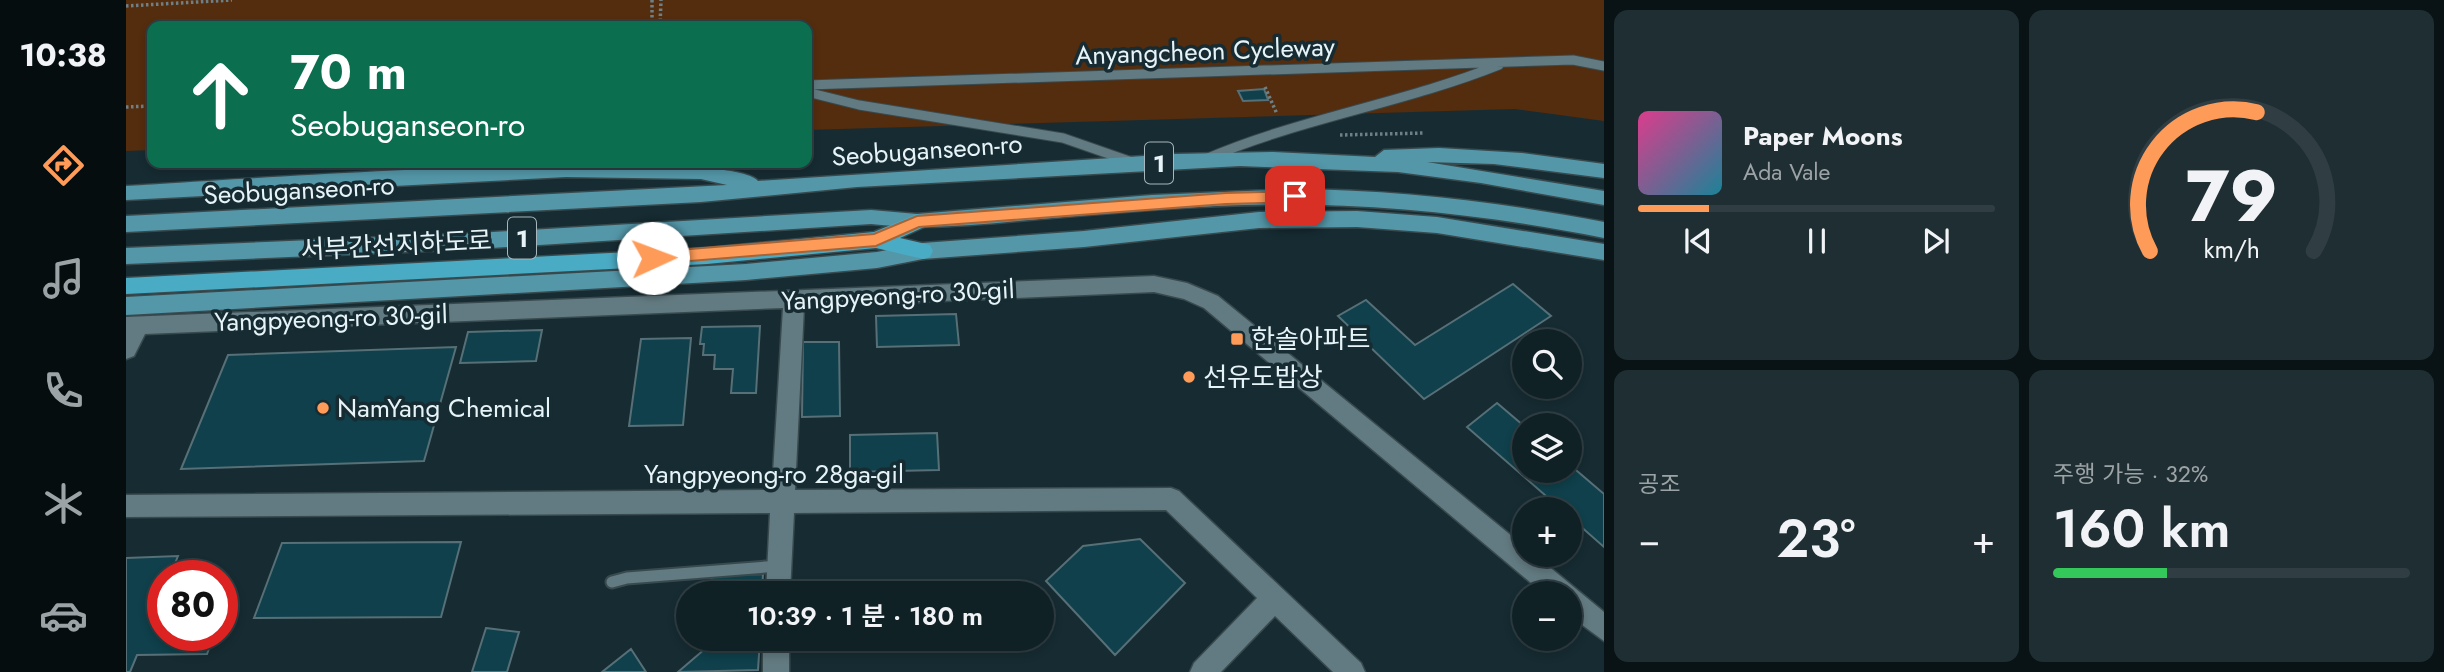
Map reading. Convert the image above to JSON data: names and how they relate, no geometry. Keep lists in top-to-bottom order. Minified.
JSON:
{"streets":{"highway":["서부간선지하도로"],"main road":["Seobuganseon-ro","1"],"street":["Yangpyeong-ro 30-gil","Yangpyeong-ro 28ga-gil"],"lane":["Anyangcheon Cycleway"]},"crossings":[["1","서부간선지하도로"]],"places":{"transit":["한솔아파트"],"other":["선유도밥상","NamYang Chemical"]},"page":{"tabs":"10:38","turn":["70 m","Seobuganseon-ro"],"song":["Paper Moons","Ada Vale"],"map_buttons":["+","−"],"tile":["공조",["주행 가능 · 32%","160 km"]],"heat":["−","23°","+"],"limit":"80","trip":"10:39 · 1 분 · 180 m","gauge":["79","km/h"]}}
